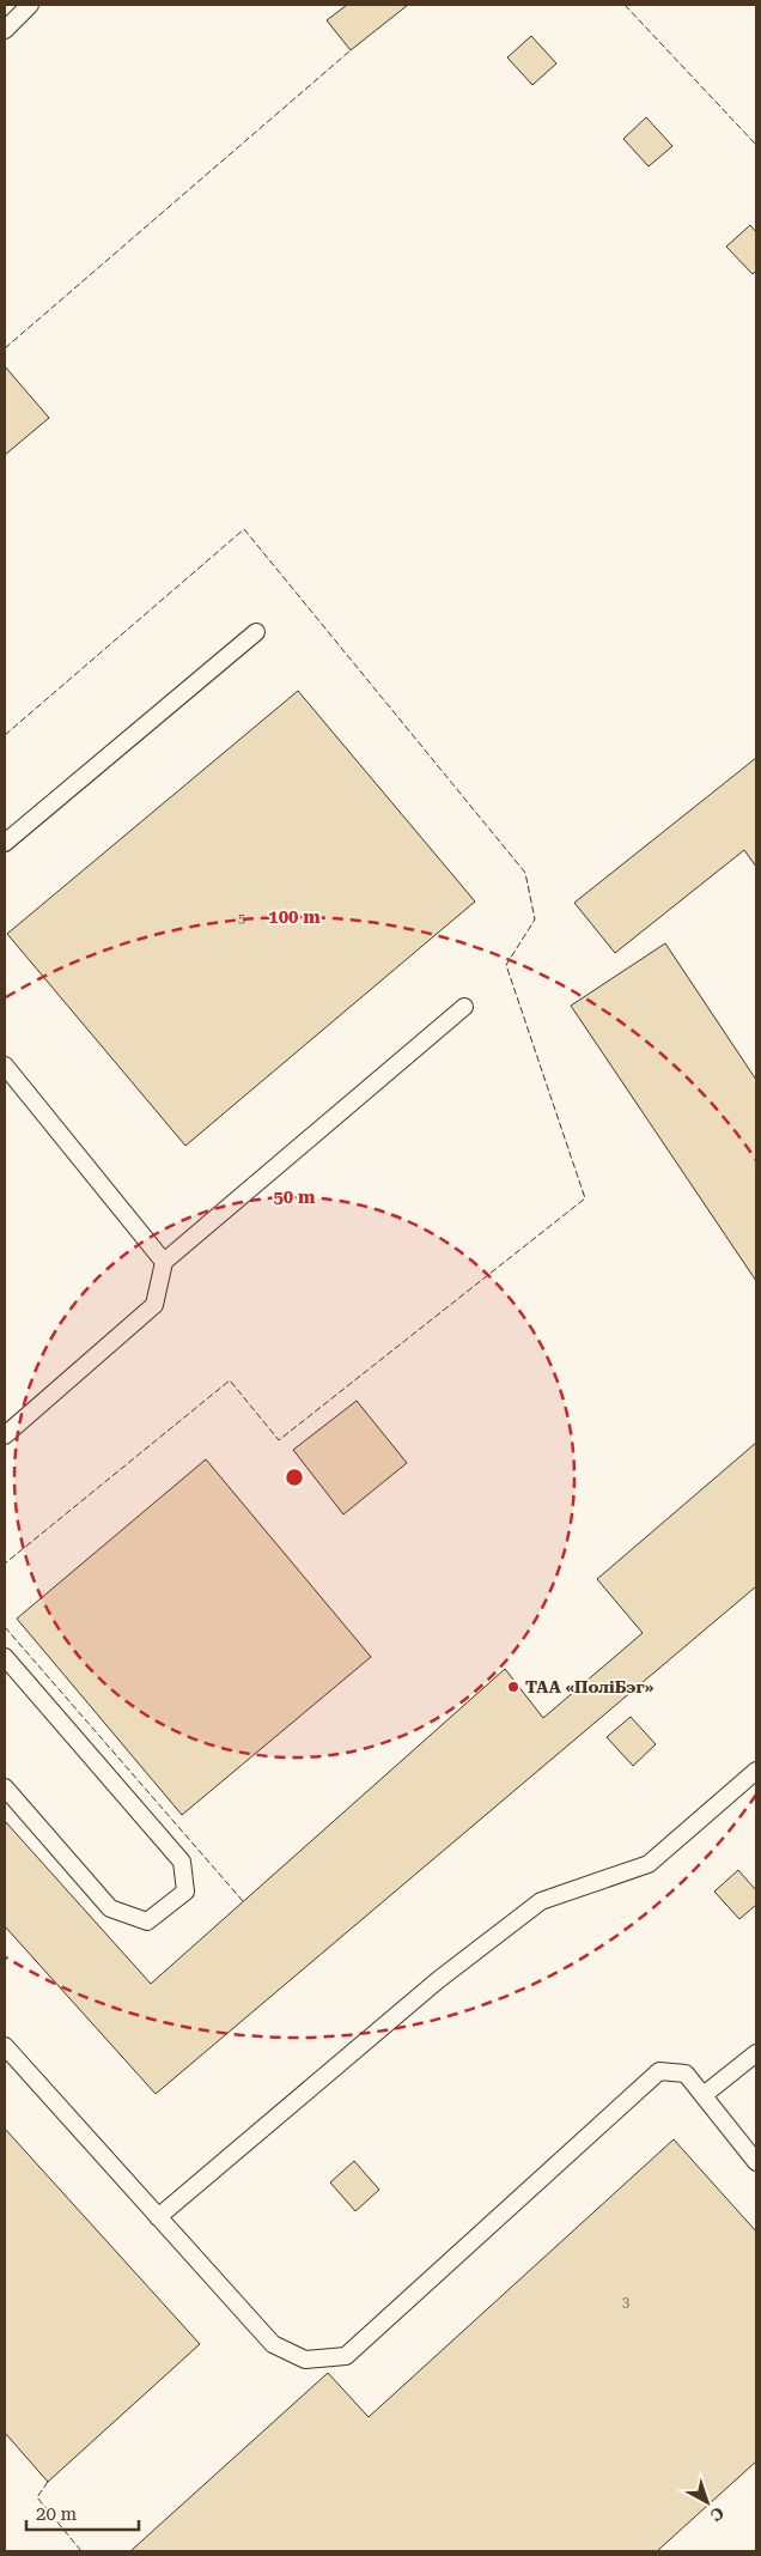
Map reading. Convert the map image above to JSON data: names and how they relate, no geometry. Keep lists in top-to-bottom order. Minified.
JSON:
{"places":["ТАА «ПоліБэг»"],"house_numbers":["5","3"],"scale_bar":"20 m","north":"bottom right","rings":["100 m","50 m"]}
